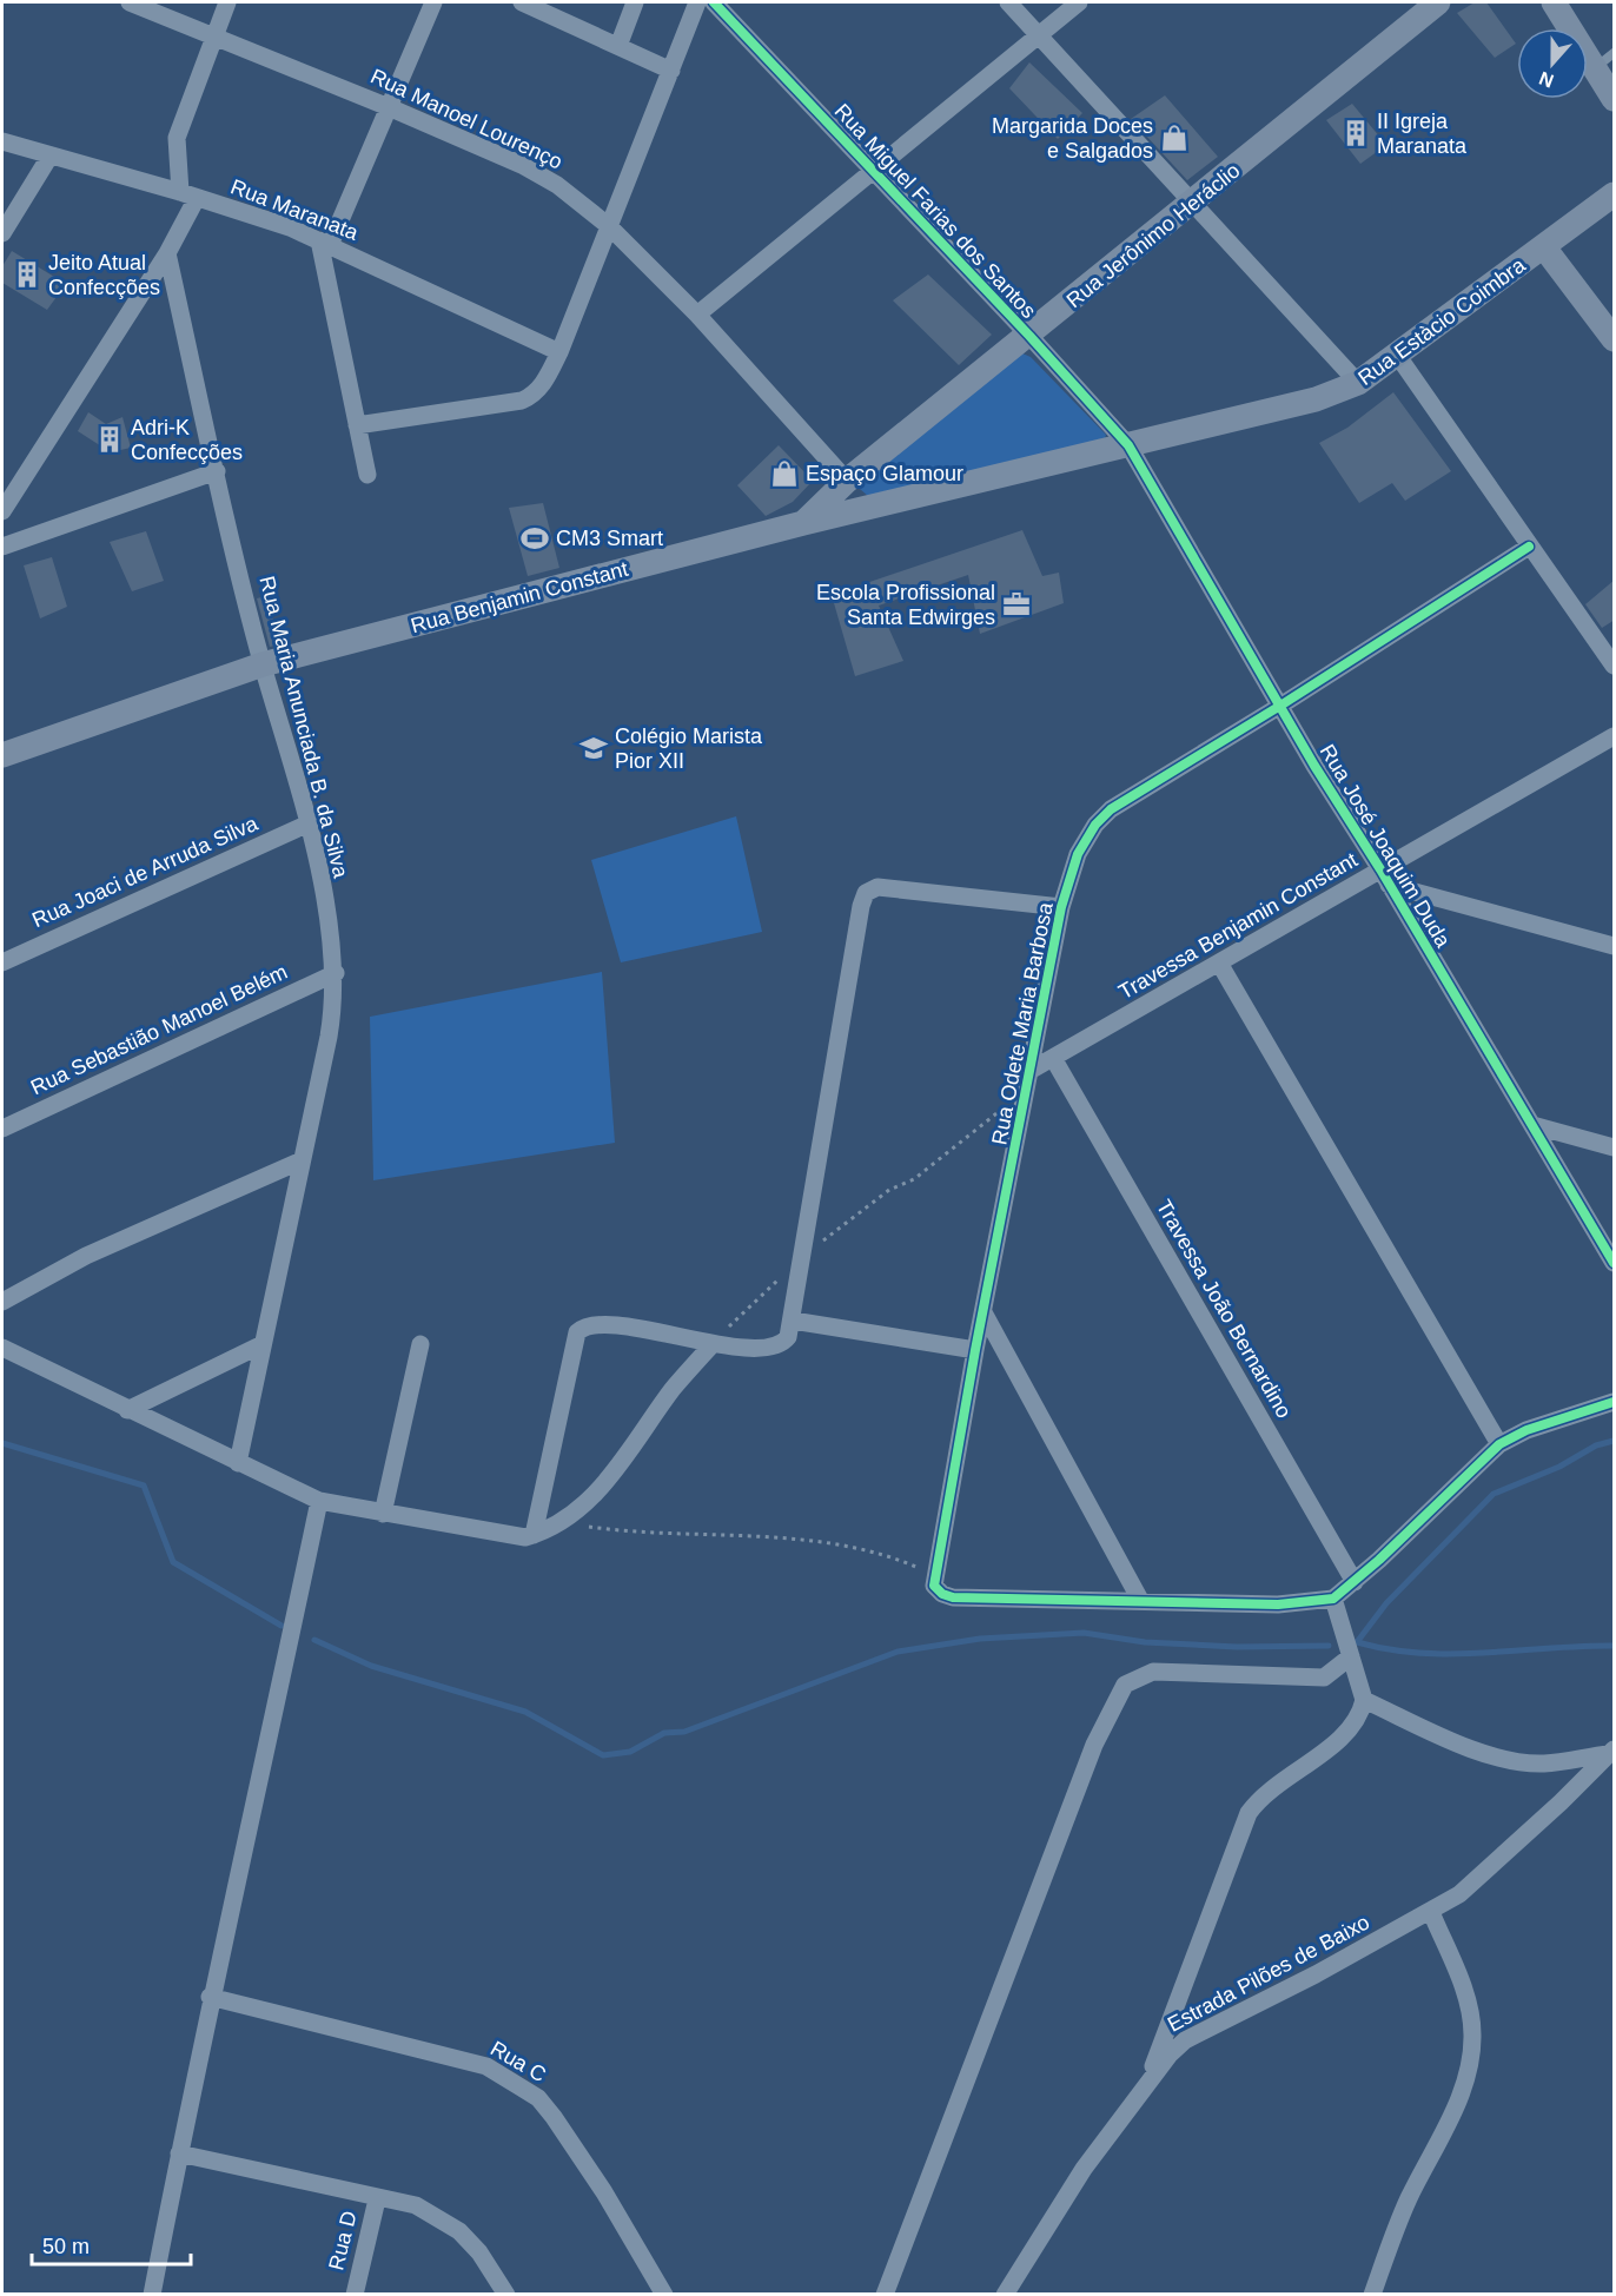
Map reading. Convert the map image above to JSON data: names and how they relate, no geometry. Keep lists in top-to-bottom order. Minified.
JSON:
{"streets":{"main road":["Rua Jerônimo Heráclio","Rua Estàcio Coimbra","Rua Benjamin Constant"],"street":["Rua Manoel Lourenço","Rua Maranata","Rua Miguel Farias dos Santos","Rua Maria Anunciada B. da Silva","Rua José Joaquim Duda","Rua Joaci de Arruda Silva","Travessa Benjamin Constant","Rua Odete Maria Barbosa","Rua Sebastião Manoel Belém","Travessa João Bernardino","Estrada Pilões de Baixo","Rua C","Rua D"]},"crossings":[["Rua Manoel Lourenço","Rua Jerônimo Heráclio"],["Rua Miguel Farias dos Santos","Rua Jerônimo Heráclio"],["Rua Miguel Farias dos Santos","Rua Estàcio Coimbra"],["Rua Miguel Farias dos Santos","Rua Benjamin Constant"],["Rua Miguel Farias dos Santos","Rua José Joaquim Duda"],["Rua Jerônimo Heráclio","Rua Benjamin Constant"],["Rua Estàcio Coimbra","Rua Benjamin Constant"],["Rua Estàcio Coimbra","Rua José Joaquim Duda"],["Rua Benjamin Constant","Rua Maria Anunciada B. da Silva"],["Rua Benjamin Constant","Rua José Joaquim Duda"],["Rua Maria Anunciada B. da Silva","Rua Joaci de Arruda Silva"],["Rua Maria Anunciada B. da Silva","Rua Sebastião Manoel Belém"],["Rua José Joaquim Duda","Travessa Benjamin Constant"],["Rua José Joaquim Duda","Rua Odete Maria Barbosa"],["Travessa Benjamin Constant","Rua Odete Maria Barbosa"],["Travessa Benjamin Constant","Travessa João Bernardino"]],"places":{"building":["II Igreja Maranata","Jeito Atual Confecções","Adri-K Confecções"],"shop":["Margarida Doces e Salgados","Espaço Glamour"],"sports":["CM3 Smart"],"office":["Escola Profissional Santa Edwirges"],"school or university":["Colégio Marista Pior XII"]},"scale_bar":"50 m","north":"bottom"}
